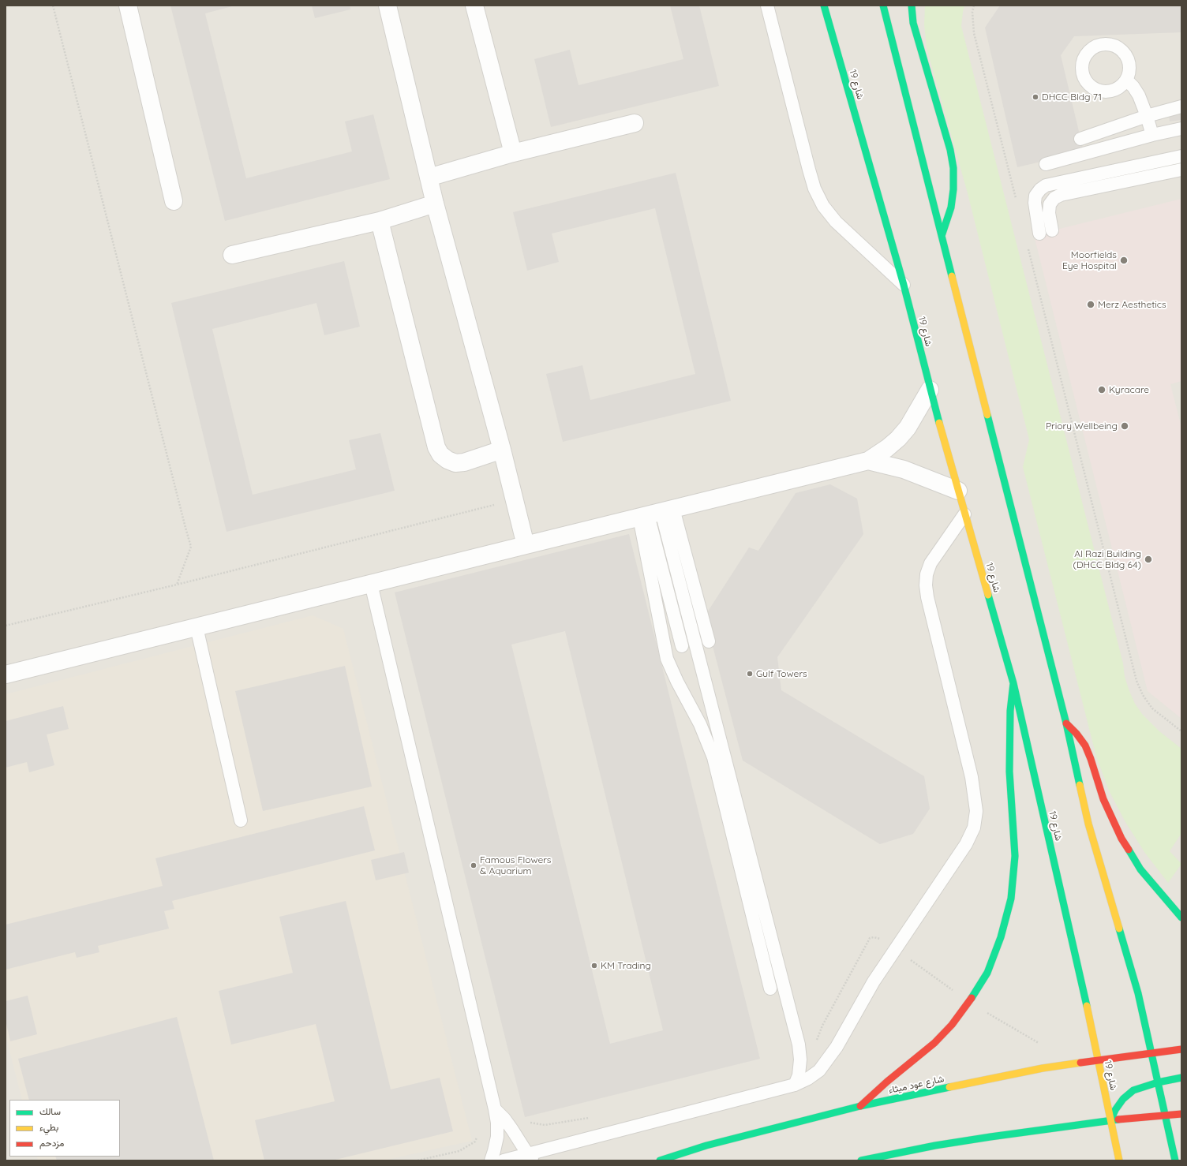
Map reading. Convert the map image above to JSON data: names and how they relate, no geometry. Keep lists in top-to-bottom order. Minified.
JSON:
{"streets":{"main road":["شارع 19","شارع عود ميثاء"]},"crossings":[["شارع 19","شارع عود ميثاء"]],"places":["DHCC Bldg 71","Moorfields Eye Hospital","Merz Aesthetics","Kyracare","Priory Wellbeing","Al Razi Building (DHCC Bldg 64)","Gulf Towers","Famous Flowers & Aquarium","KM Trading"],"legend":["سالك","بطيء","مزدحم"]}
